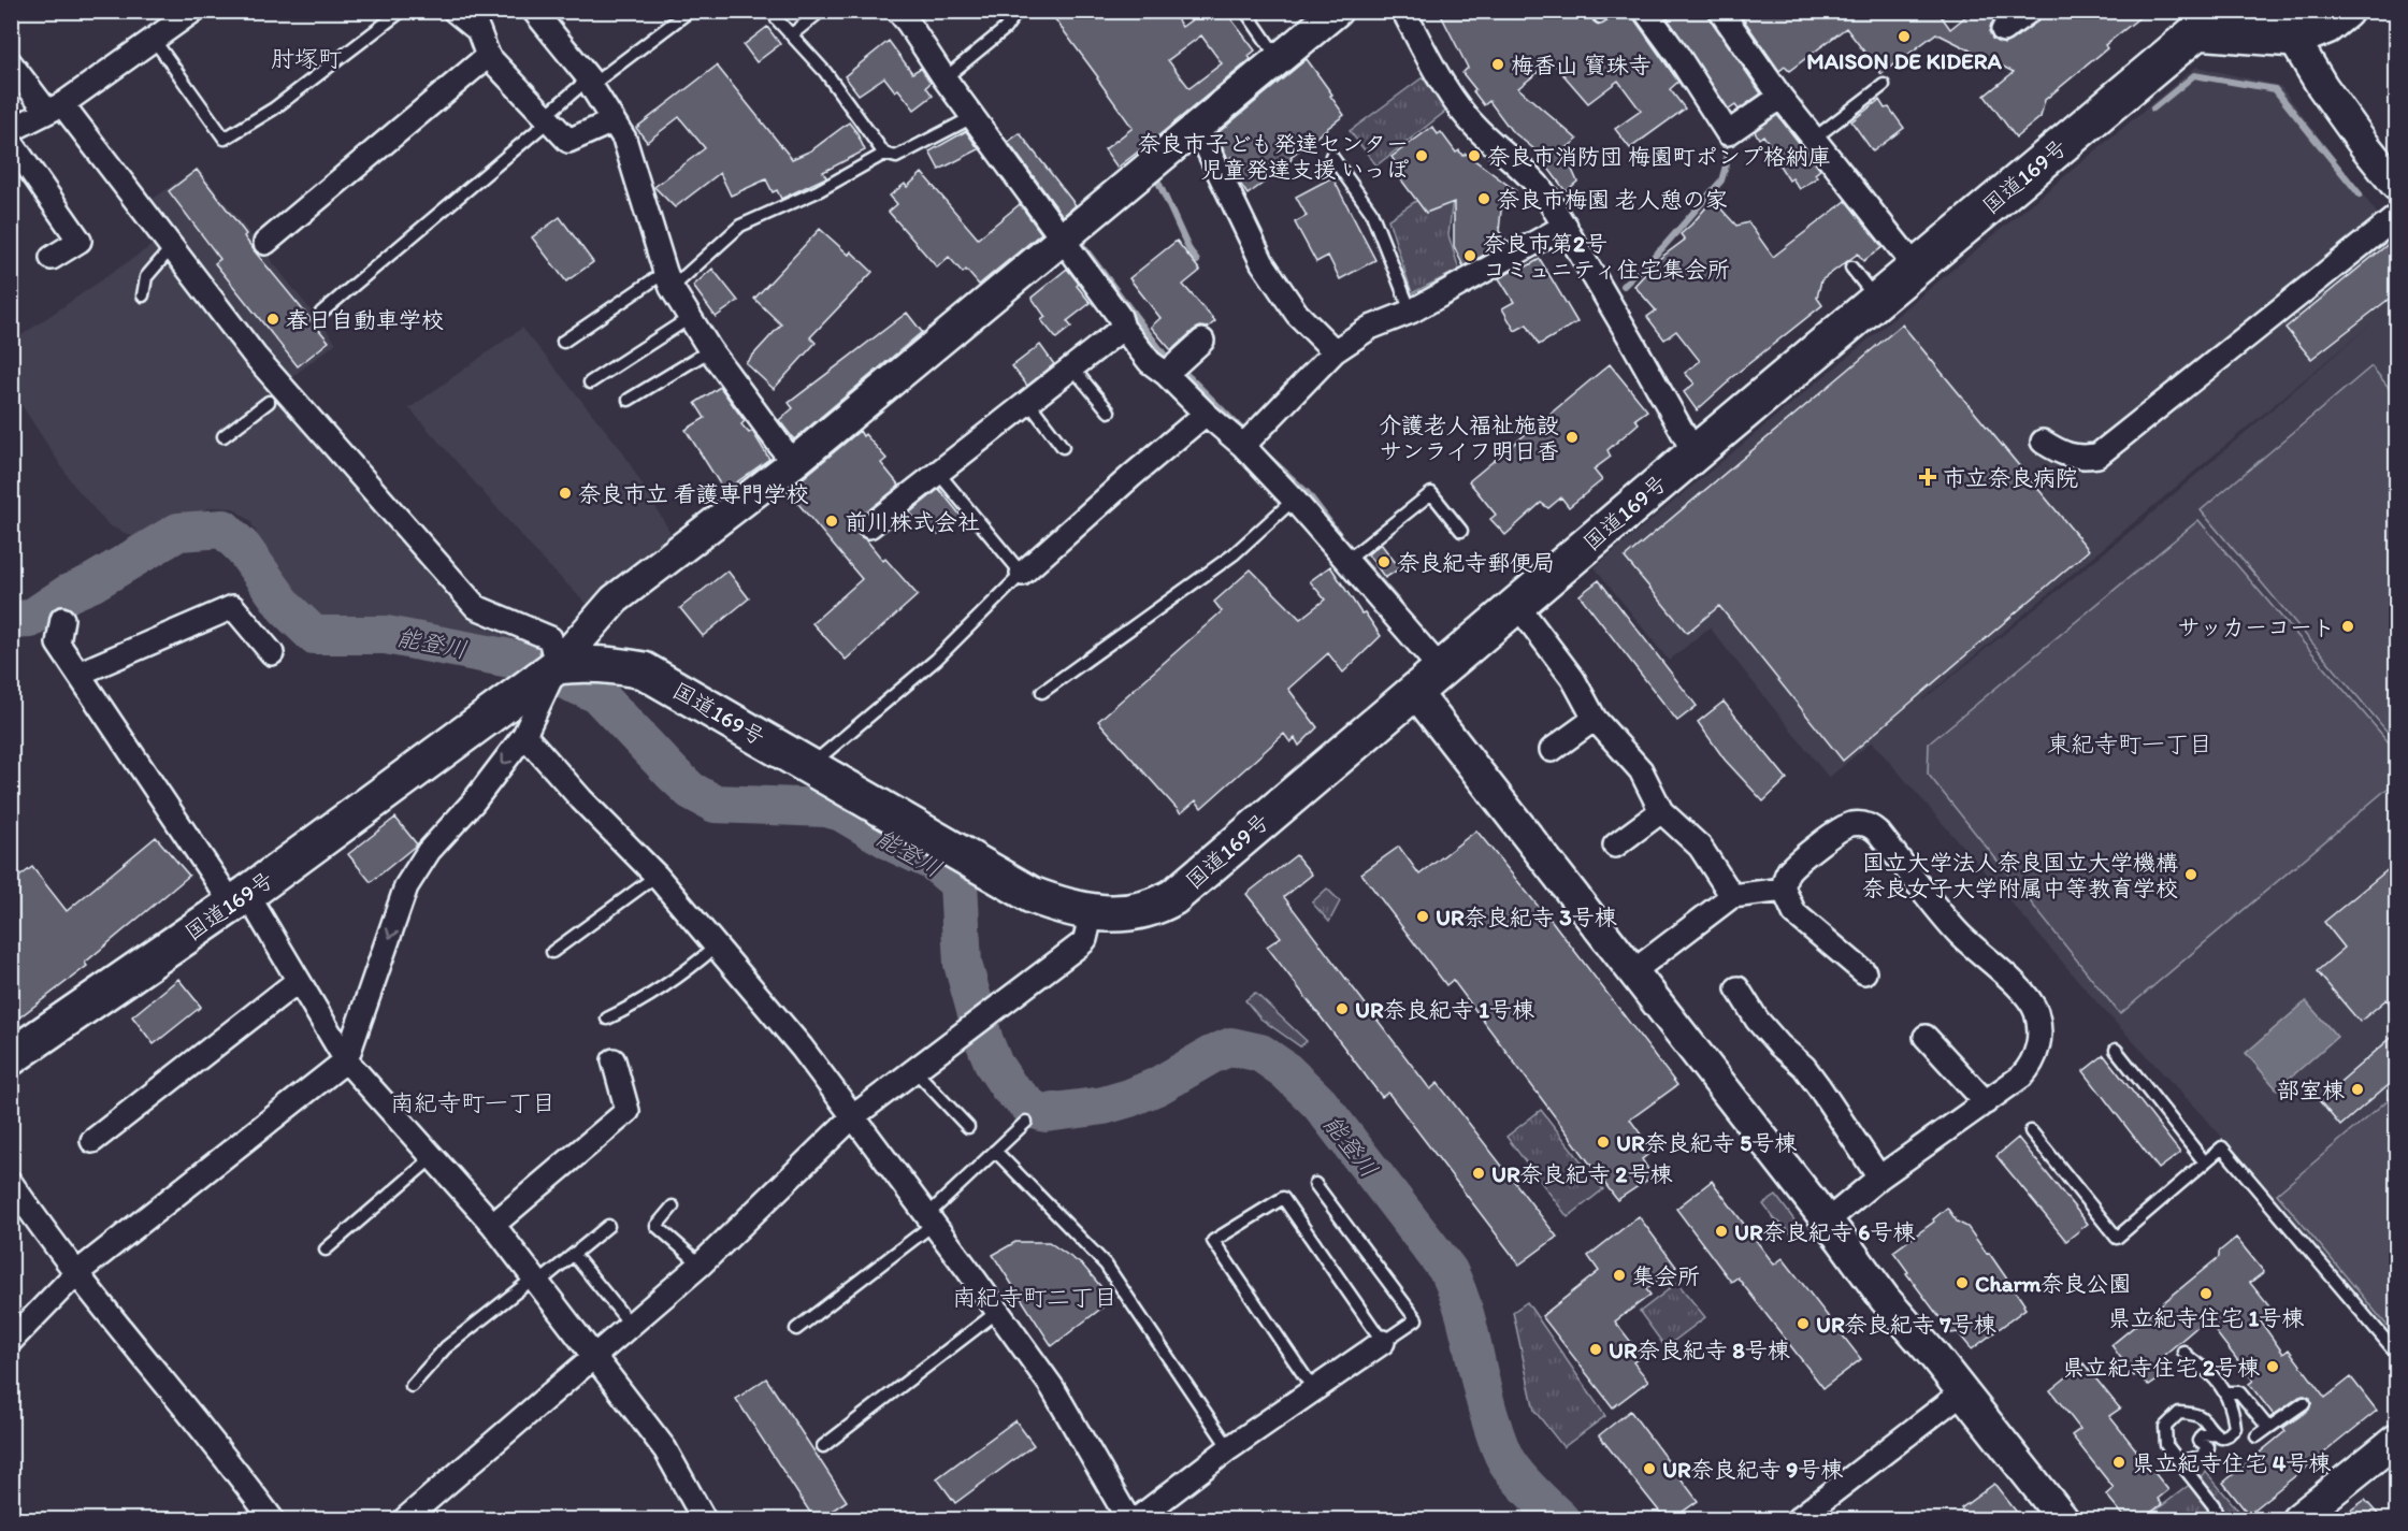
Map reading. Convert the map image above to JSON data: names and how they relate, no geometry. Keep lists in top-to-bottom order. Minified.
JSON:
{"streets":{"highway":["国道169号"]},"districts":["肘塚町","東紀寺町一丁目","南紀寺町一丁目","南紀寺町二丁目"],"water":["能登川"],"places":{"other":["MAISON DE KIDERA","梅香山 寳珠寺","奈良市子ども発達センター 児童発達支援 いっぽ","奈良市消防団 梅園町ポンプ格納庫","奈良市梅園 老人憩の家","奈良市第2号 コミュニティ住宅集会所","春日自動車学校","介護老人福祉施設 サンライフ明日香","奈良市立 看護専門学校","前川株式会社","奈良紀寺郵便局","サッカーコート","国立大学法人奈良国立大学機構 奈良女子大学附属中等教育学校","UR奈良紀寺 3号棟","UR奈良紀寺 1号棟","部室棟","UR奈良紀寺 5号棟","UR奈良紀寺 2号棟","UR奈良紀寺 6号棟","集会所","Charm奈良公園","県立紀寺住宅 1号棟","UR奈良紀寺 7号棟","UR奈良紀寺 8号棟","県立紀寺住宅 2号棟","県立紀寺住宅 4号棟","UR奈良紀寺 9号棟"],"health":["市立奈良病院"]}}
